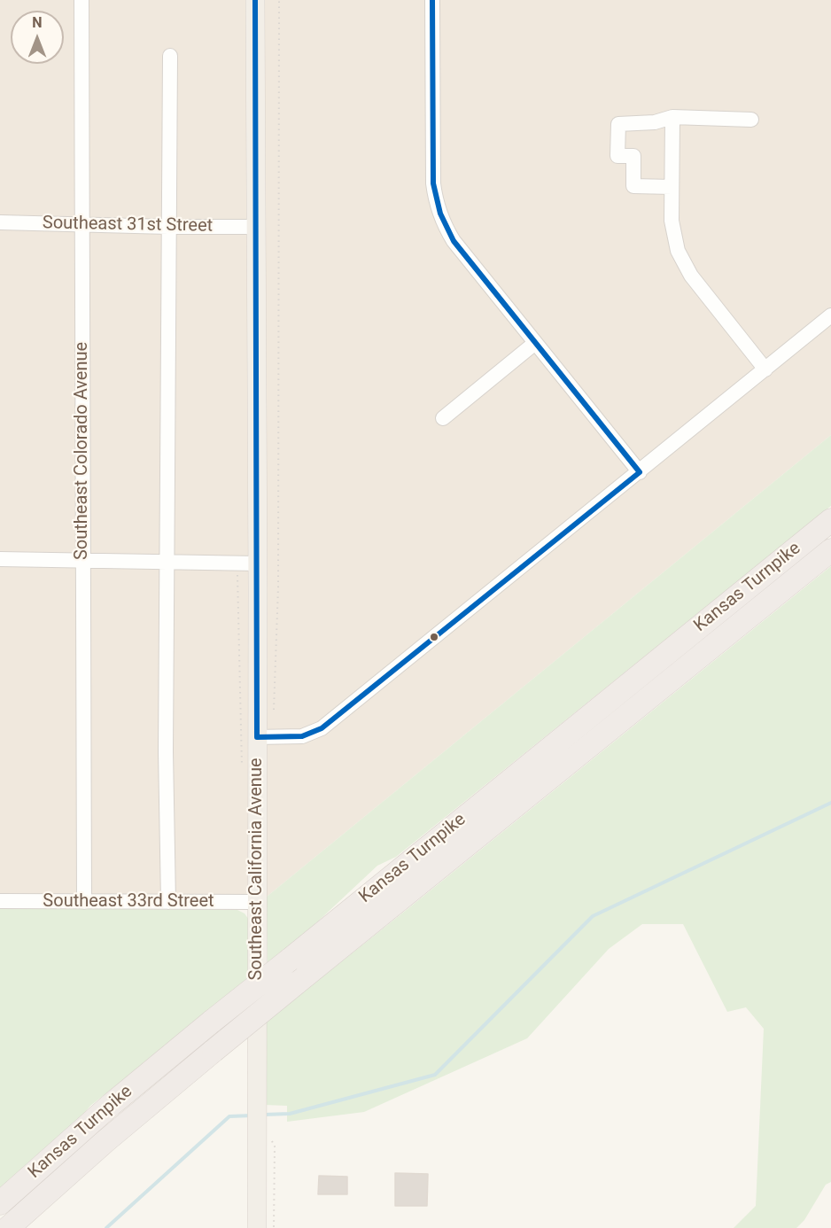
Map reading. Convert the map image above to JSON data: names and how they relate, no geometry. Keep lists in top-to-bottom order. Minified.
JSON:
{"streets":{"highway":["Kansas Turnpike"],"main road":["Southeast California Avenue"],"street":["Southeast 31st Street","Southeast Colorado Avenue","Southeast 33rd Street"]},"crossings":[["Southeast 31st Street","Southeast Colorado Avenue"],["Southeast 31st Street","Southeast California Avenue"],["Southeast Colorado Avenue","Southeast 33rd Street"],["Southeast California Avenue","Southeast 33rd Street"]],"north":"top"}
